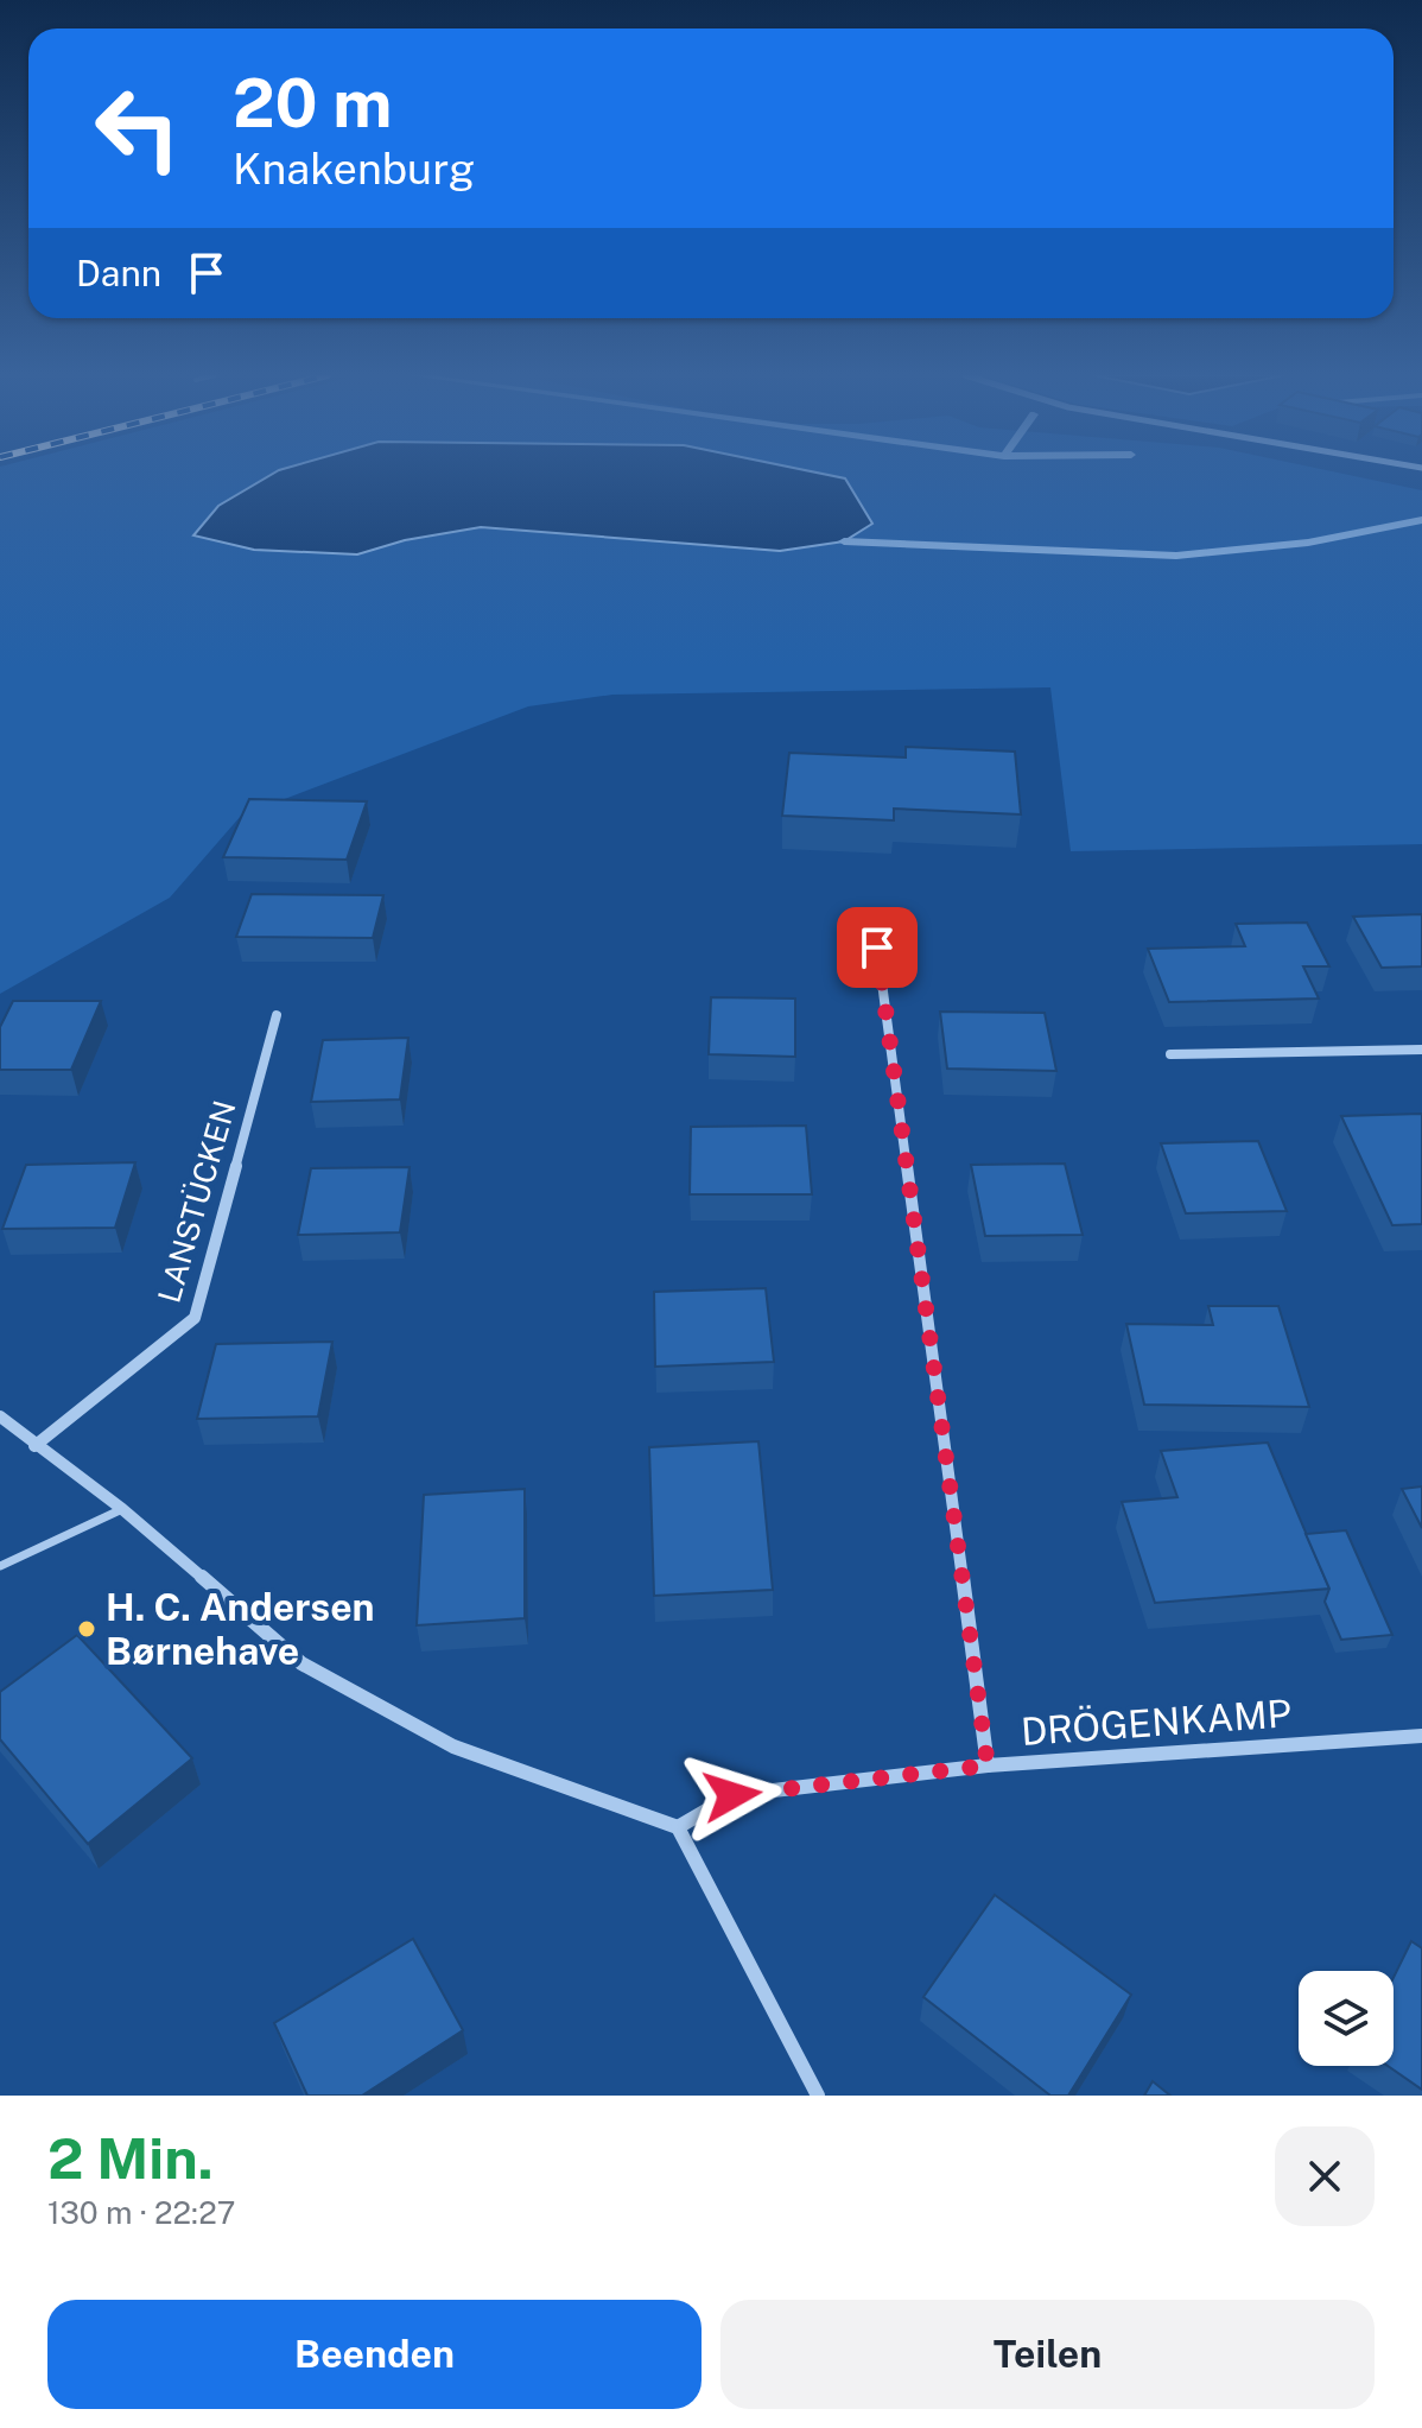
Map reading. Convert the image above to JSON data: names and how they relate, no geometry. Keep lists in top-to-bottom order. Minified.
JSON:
{"streets":{"street":["LANSTÜCKEN","DRÖGENKAMP"]},"places":["H. C. Andersen Børnehave"],"page":{"turn":["20 m","Knakenburg"],"then":"Dann","heading":["2 Min.","130 m · 22:27"],"buttons":["Beenden","Teilen"]}}
